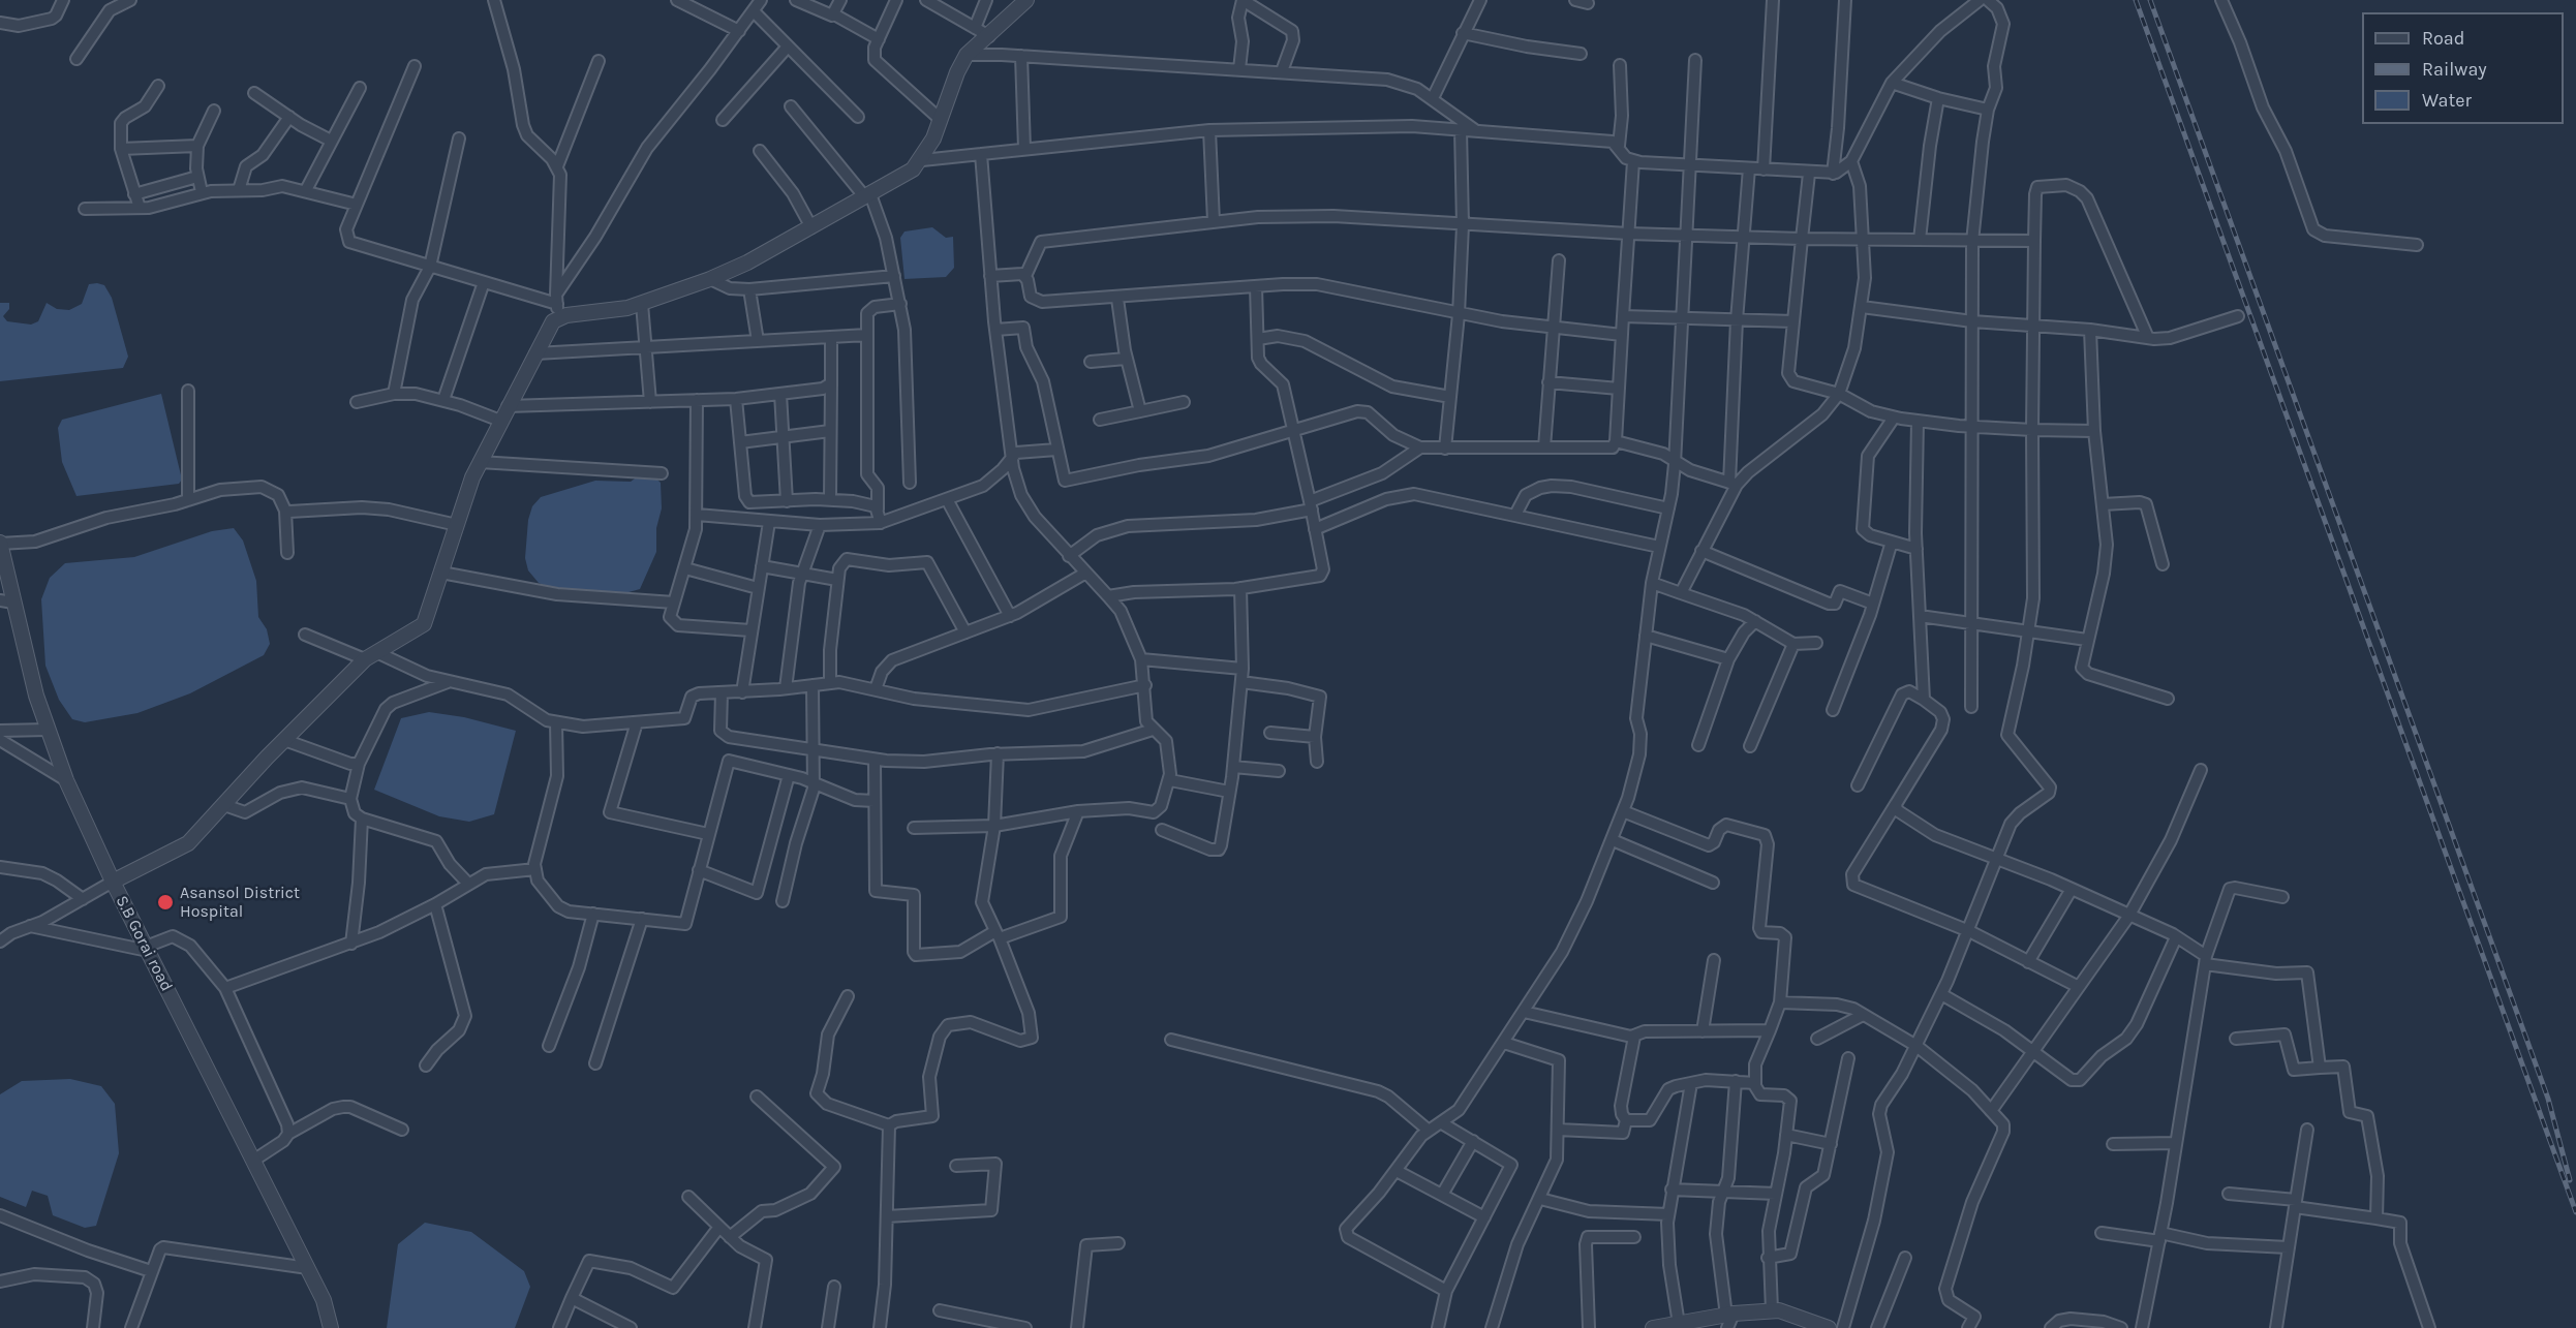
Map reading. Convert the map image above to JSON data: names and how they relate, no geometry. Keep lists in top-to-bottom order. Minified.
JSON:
{"streets":{"street":["S.B Gorai road"]},"places":["Asansol District Hospital"],"legend":["Road","Railway","Water"]}
